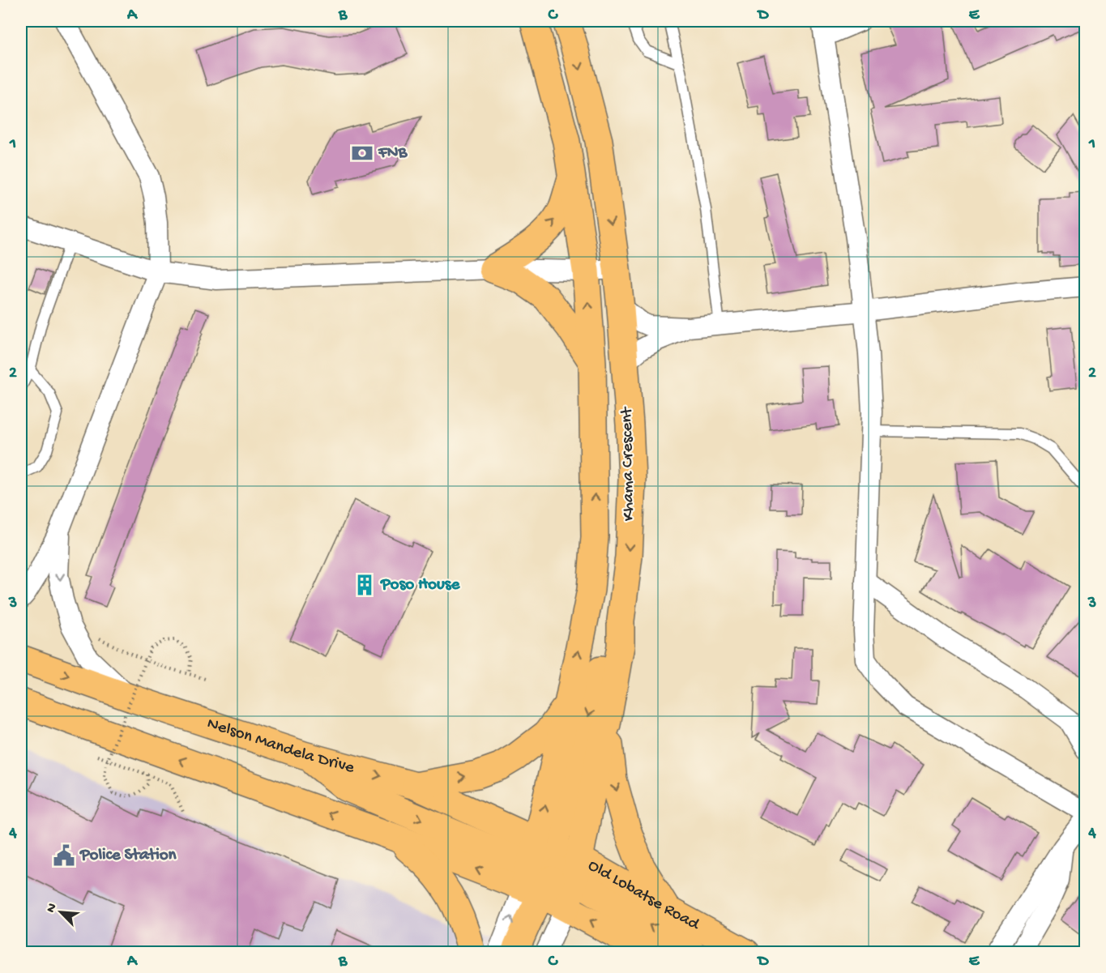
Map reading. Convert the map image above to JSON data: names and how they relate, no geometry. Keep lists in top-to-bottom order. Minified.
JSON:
{"streets":{"main road":["Khama Crescent","Nelson Mandela Drive","Old Lobatse Road"]},"crossings":[["Khama Crescent","Nelson Mandela Drive"],["Khama Crescent","Old Lobatse Road"],["Nelson Mandela Drive","Old Lobatse Road"]],"places":{"bank":["FNB"],"building":["Poso House"],"public building":["Police Station"]},"north":"top left","grid":{"columns":["A","B","C","D","E"],"rows":["1","2","3","4"]}}
